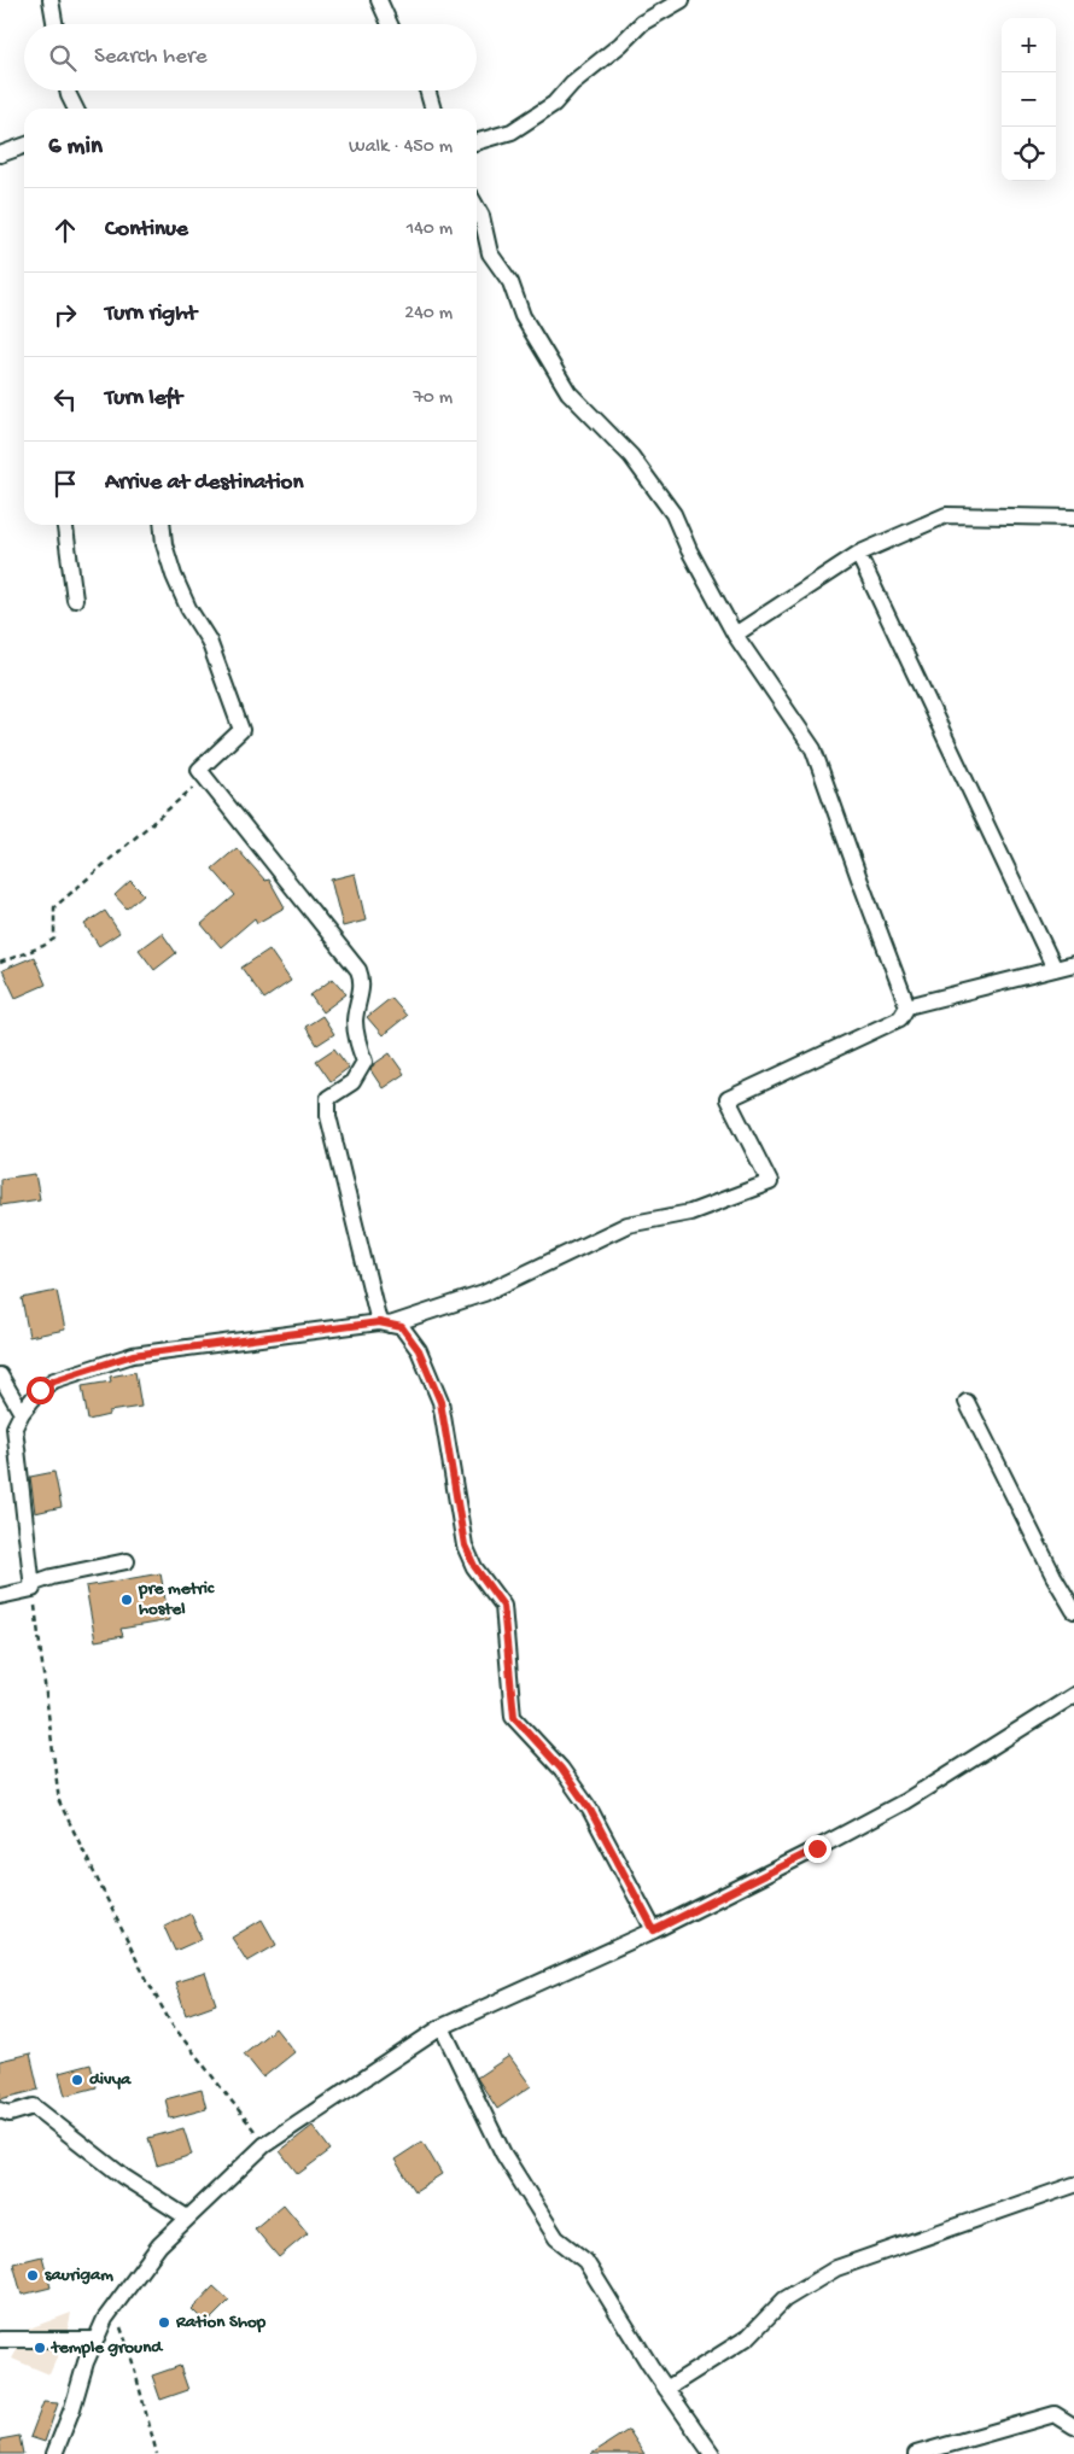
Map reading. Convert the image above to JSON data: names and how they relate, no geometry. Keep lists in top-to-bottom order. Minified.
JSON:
{"places":["pre metric hostel","divya","saurigam","Ration Shop","temple ground"],"page":{"map_buttons":["+","−"],"search":"Search here","heading":["6 min","Walk · 450 m"],"list":[["Continue","140 m"],["Turn right","240 m"],["Turn left","70 m"],"Arrive at destination"]}}
